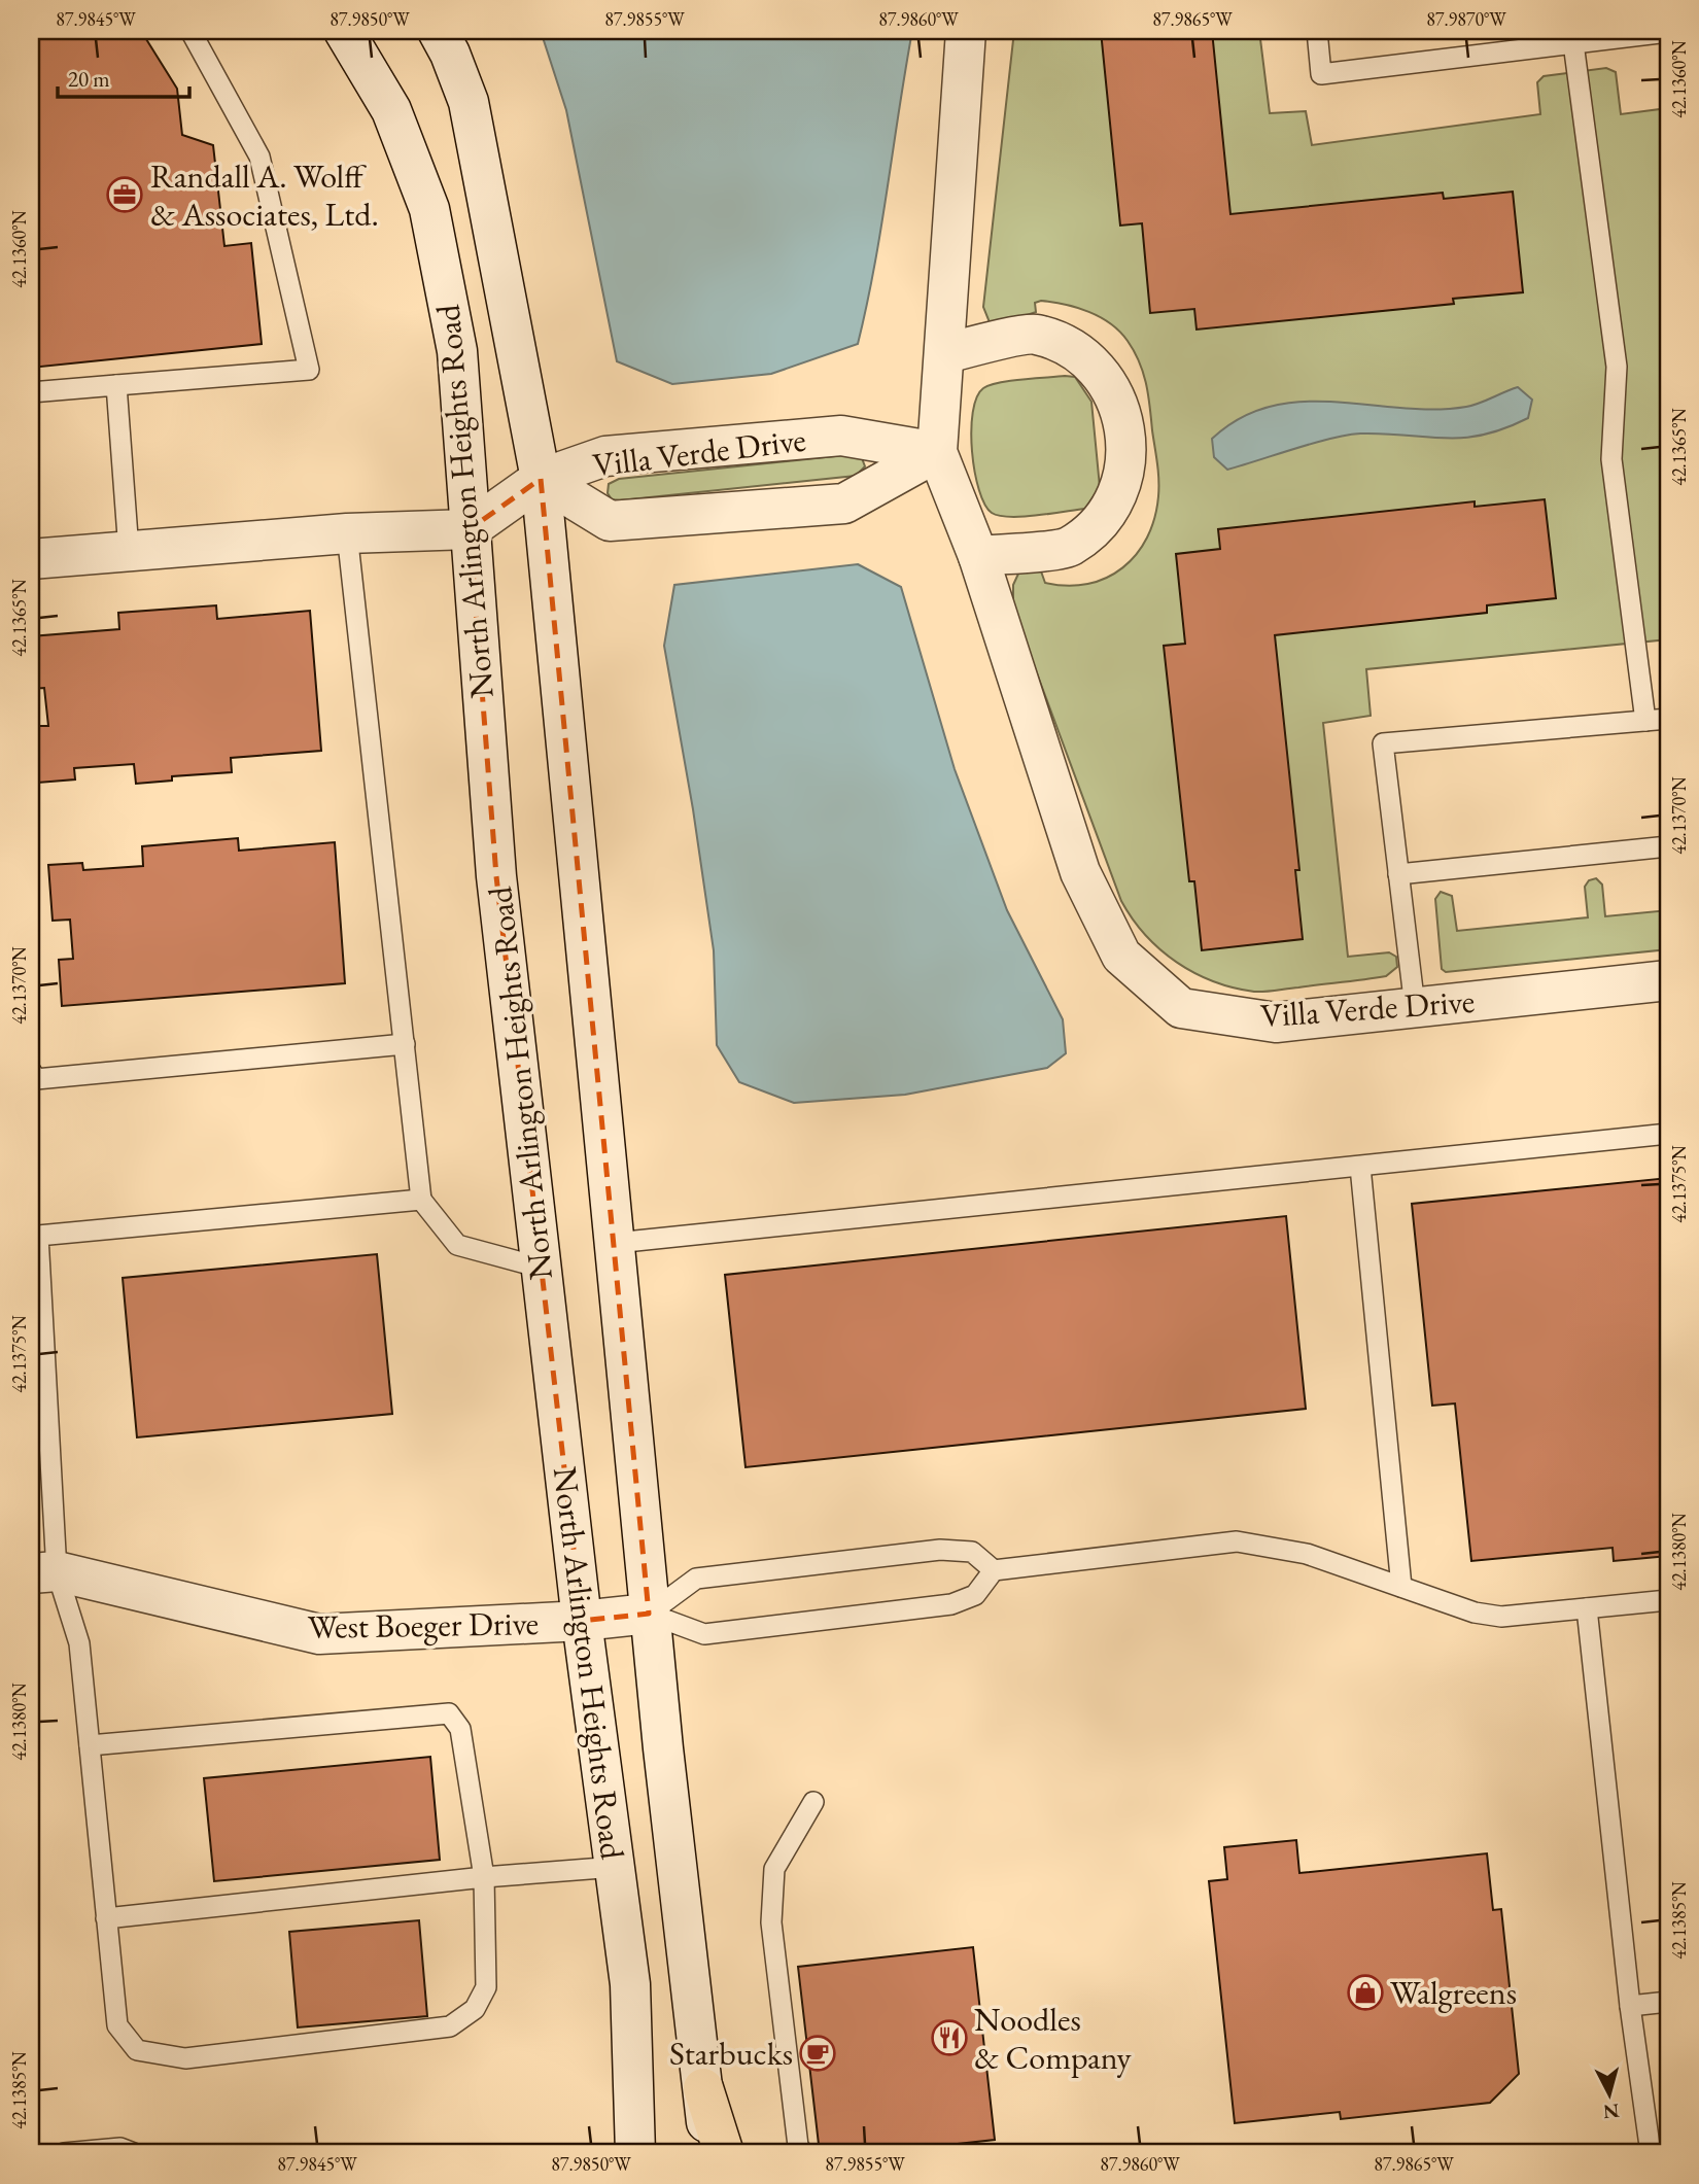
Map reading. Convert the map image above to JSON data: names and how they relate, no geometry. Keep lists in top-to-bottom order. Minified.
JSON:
{"streets":{"main road":["Villa Verde Drive","North Arlington Heights Road","West Boeger Drive"]},"crossings":[["Villa Verde Drive","North Arlington Heights Road"],["North Arlington Heights Road","West Boeger Drive"]],"places":{"office":["Randall A. Wolff & Associates, Ltd."],"shop":["Walgreens"],"restaurant":["Noodles & Company"],"cafe":["Starbucks"]},"scale_bar":"20 m","north":"bottom","coordinates":["87.9845°W","87.9850°W","87.9855°W","87.9860°W","87.9865°W","87.9870°W","42.1360°N","42.1365°N","42.1370°N","42.1375°N","42.1380°N","42.1385°N"]}
